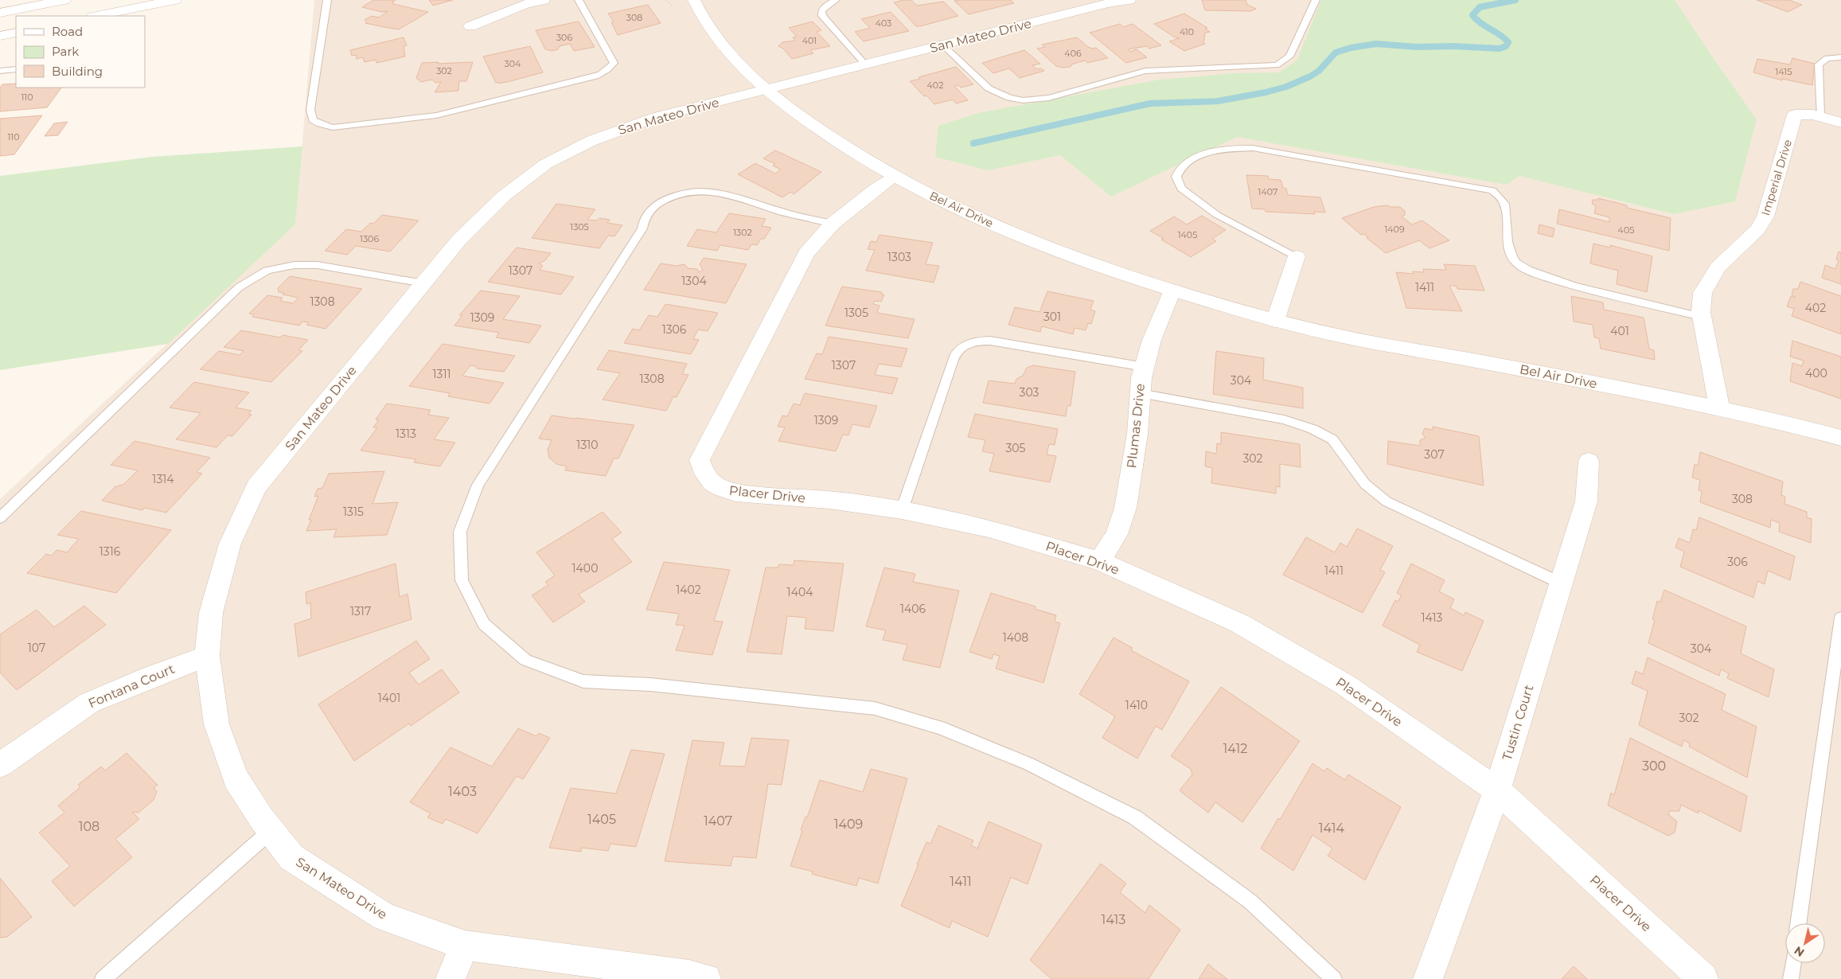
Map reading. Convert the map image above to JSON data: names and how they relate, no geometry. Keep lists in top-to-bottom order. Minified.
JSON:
{"streets":{"street":["San Mateo Drive","Imperial Drive","Bel Air Drive","Plumas Drive","Placer Drive","Fontana Court","Tustin Court"]},"crossings":[["San Mateo Drive","Bel Air Drive"],["San Mateo Drive","Fontana Court"],["Imperial Drive","Bel Air Drive"],["Bel Air Drive","Plumas Drive"],["Bel Air Drive","Placer Drive"],["Plumas Drive","Placer Drive"],["Placer Drive","Tustin Court"]],"house_numbers":["308","403","410","306","401","406","304","302","1415","402","110","110","1407","1305","1409","405","1302","1405","1306","1303","1307","1304","1411","1308","402","1305","301","1309","1306","401","1307","400","1311","1308","304","303","1309","1313","1310","305","307","302","1314","308","1315","1316","306","1400","1411","1402","1404","1406","1317","1413","1408","107","304","1401","1410","302","1412","300","1403","1405","1407","1409","108","1414","1411","1413"],"legend":["Road","Park","Building"],"north":"bottom left"}
